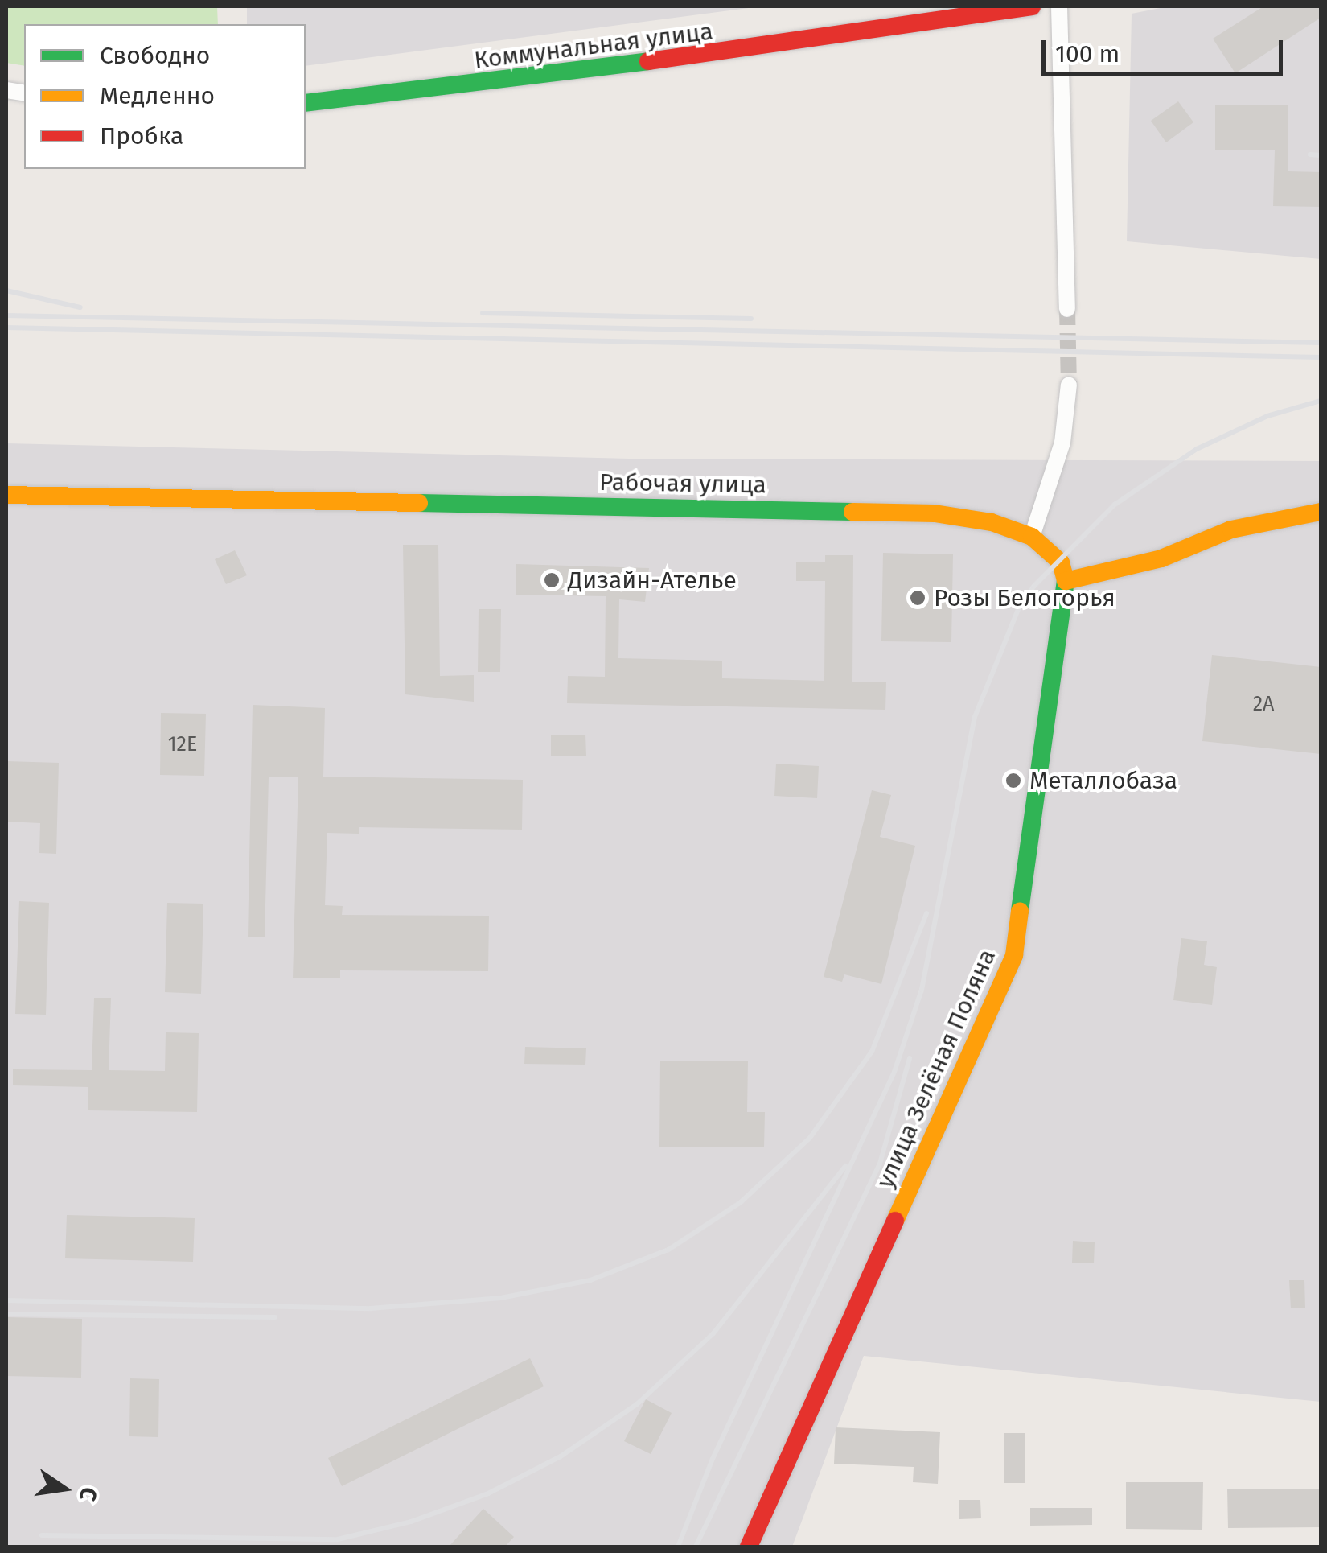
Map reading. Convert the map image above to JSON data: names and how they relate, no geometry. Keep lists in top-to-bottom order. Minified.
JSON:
{"streets":{"street":["Коммунальная улица","Рабочая улица","улица Зелёная Поляна"]},"crossings":[["Рабочая улица","улица Зелёная Поляна"]],"places":["Дизайн-Ателье","Розы Белогорья","Металлобаза"],"house_numbers":["2А","12Е"],"legend":["Свободно","Медленно","Пробка"],"scale_bar":"100 m","north":"right"}
